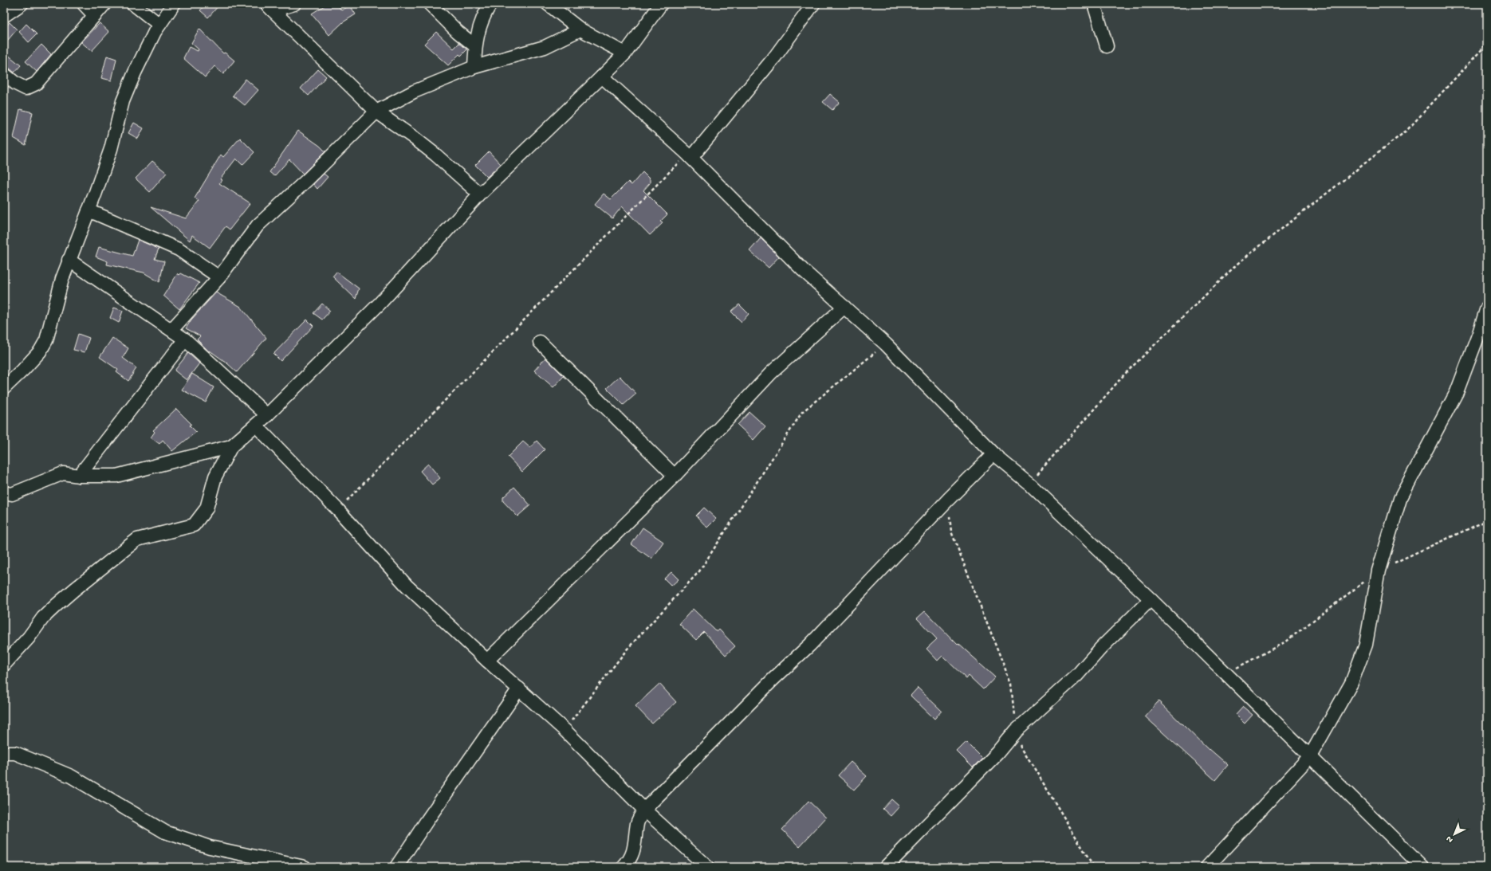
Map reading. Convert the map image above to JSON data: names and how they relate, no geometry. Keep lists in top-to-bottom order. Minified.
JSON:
{"north":"bottom left"}
